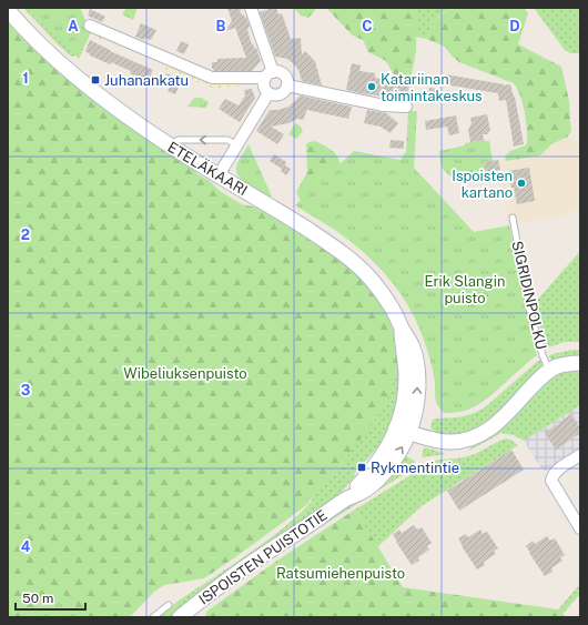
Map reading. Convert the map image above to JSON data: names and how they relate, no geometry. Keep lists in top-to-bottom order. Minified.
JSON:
{"streets":{"main road":["ETELÄKAARI","ISPOISTEN PUISTOTIE"],"lane":["SIGRIDINPOLKU"]},"crossings":[["ETELÄKAARI","ISPOISTEN PUISTOTIE"]],"parks":["Erik Slangin puisto","Wibeliuksenpuisto","Ratsumiehenpuisto"],"places":{"transit":["Juhanankatu","Rykmentintie"],"other":["Katariinan toimintakeskus","Ispoisten kartano"]},"scale_bar":"50 m","grid":{"columns":["A","B","C","D"],"rows":["1","2","3","4"]}}
